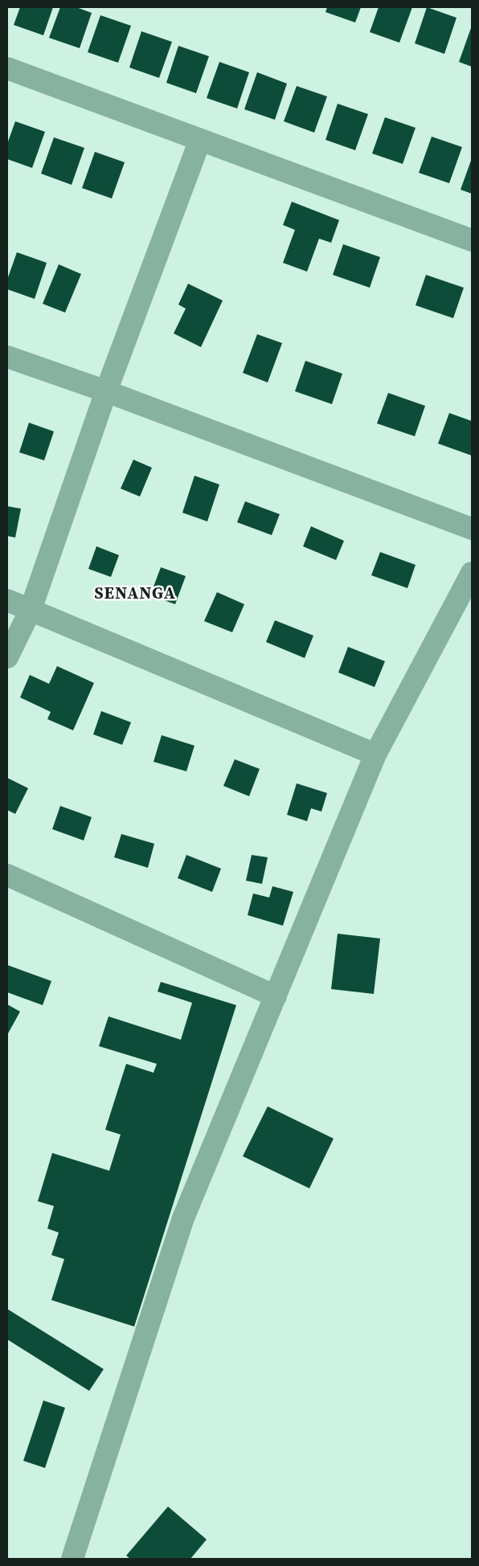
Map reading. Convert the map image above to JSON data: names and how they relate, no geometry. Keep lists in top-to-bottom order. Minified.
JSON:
{"districts":["SENANGA"]}
